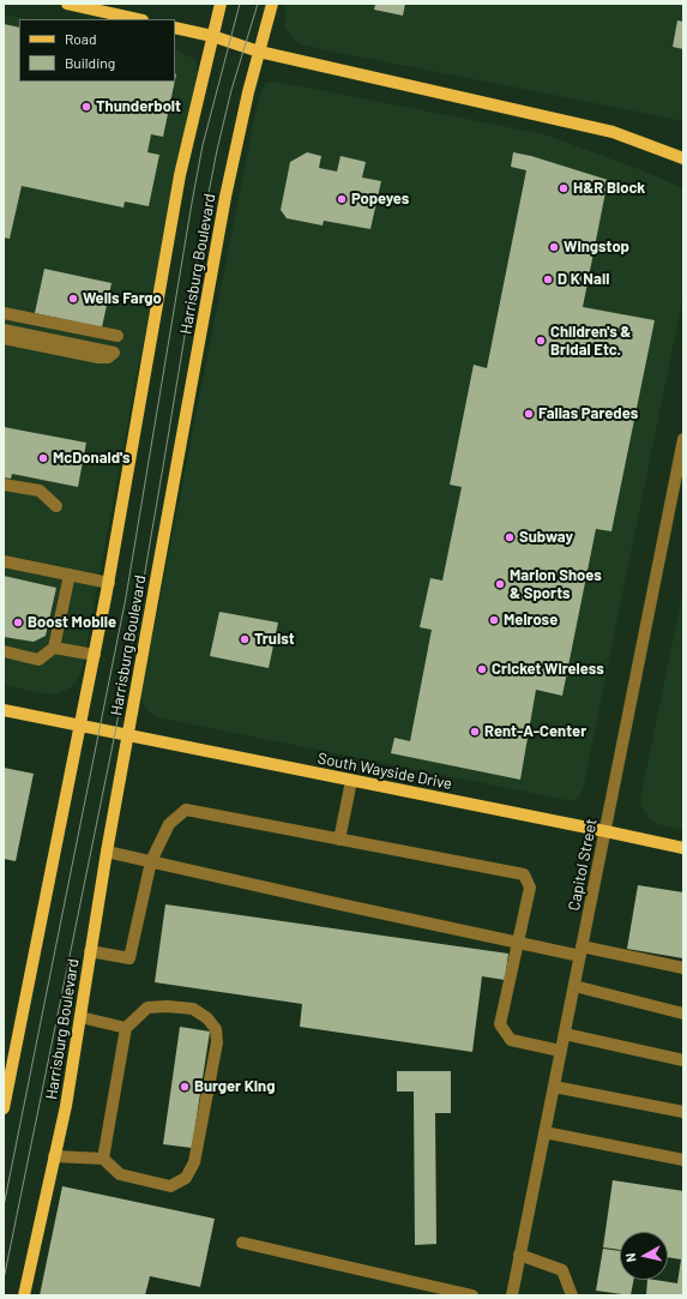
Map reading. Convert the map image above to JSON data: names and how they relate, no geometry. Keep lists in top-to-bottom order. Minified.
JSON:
{"streets":{"main road":["Harrisburg Boulevard","South Wayside Drive"],"street":["Capitol Street"]},"crossings":[["Harrisburg Boulevard","South Wayside Drive"],["South Wayside Drive","Capitol Street"]],"places":["Thunderbolt","H&R Block","Popeyes","Wingstop","D K Nail","Wells Fargo","Children's & Bridal Etc.","Fallas Paredes","McDonald's","Subway","Marlon Shoes & Sports","Melrose","Boost Mobile","Truist","Cricket Wireless","Rent-A-Center","Burger King"],"legend":["Road","Building"],"north":"left"}
